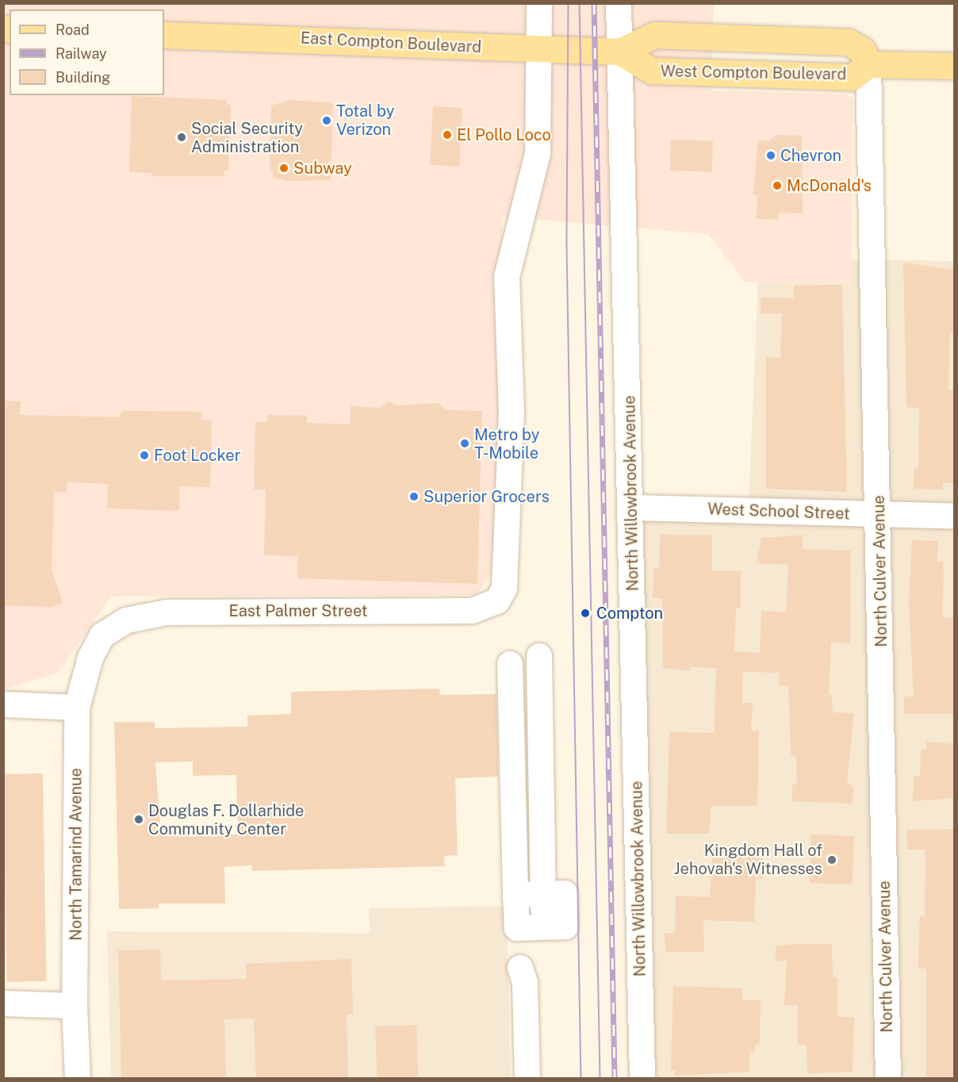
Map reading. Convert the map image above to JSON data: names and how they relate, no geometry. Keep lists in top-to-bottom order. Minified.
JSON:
{"streets":{"main road":["East Compton Boulevard","West Compton Boulevard"],"street":["North Willowbrook Avenue","West School Street","North Culver Avenue","East Palmer Street","North Tamarind Avenue"]},"crossings":[["East Compton Boulevard","West Compton Boulevard"],["East Compton Boulevard","North Willowbrook Avenue"],["East Compton Boulevard","East Palmer Street"],["West Compton Boulevard","North Willowbrook Avenue"],["West Compton Boulevard","North Culver Avenue"],["North Willowbrook Avenue","West School Street"],["West School Street","North Culver Avenue"],["East Palmer Street","North Tamarind Avenue"]],"places":["Total by Verizon","El Pollo Loco","Social Security Administration","Chevron","Subway","McDonald's","Metro by T-Mobile","Foot Locker","Superior Grocers","Compton","Douglas F. Dollarhide Community Center","Kingdom Hall of Jehovah's Witnesses"],"legend":["Road","Railway","Building"]}
